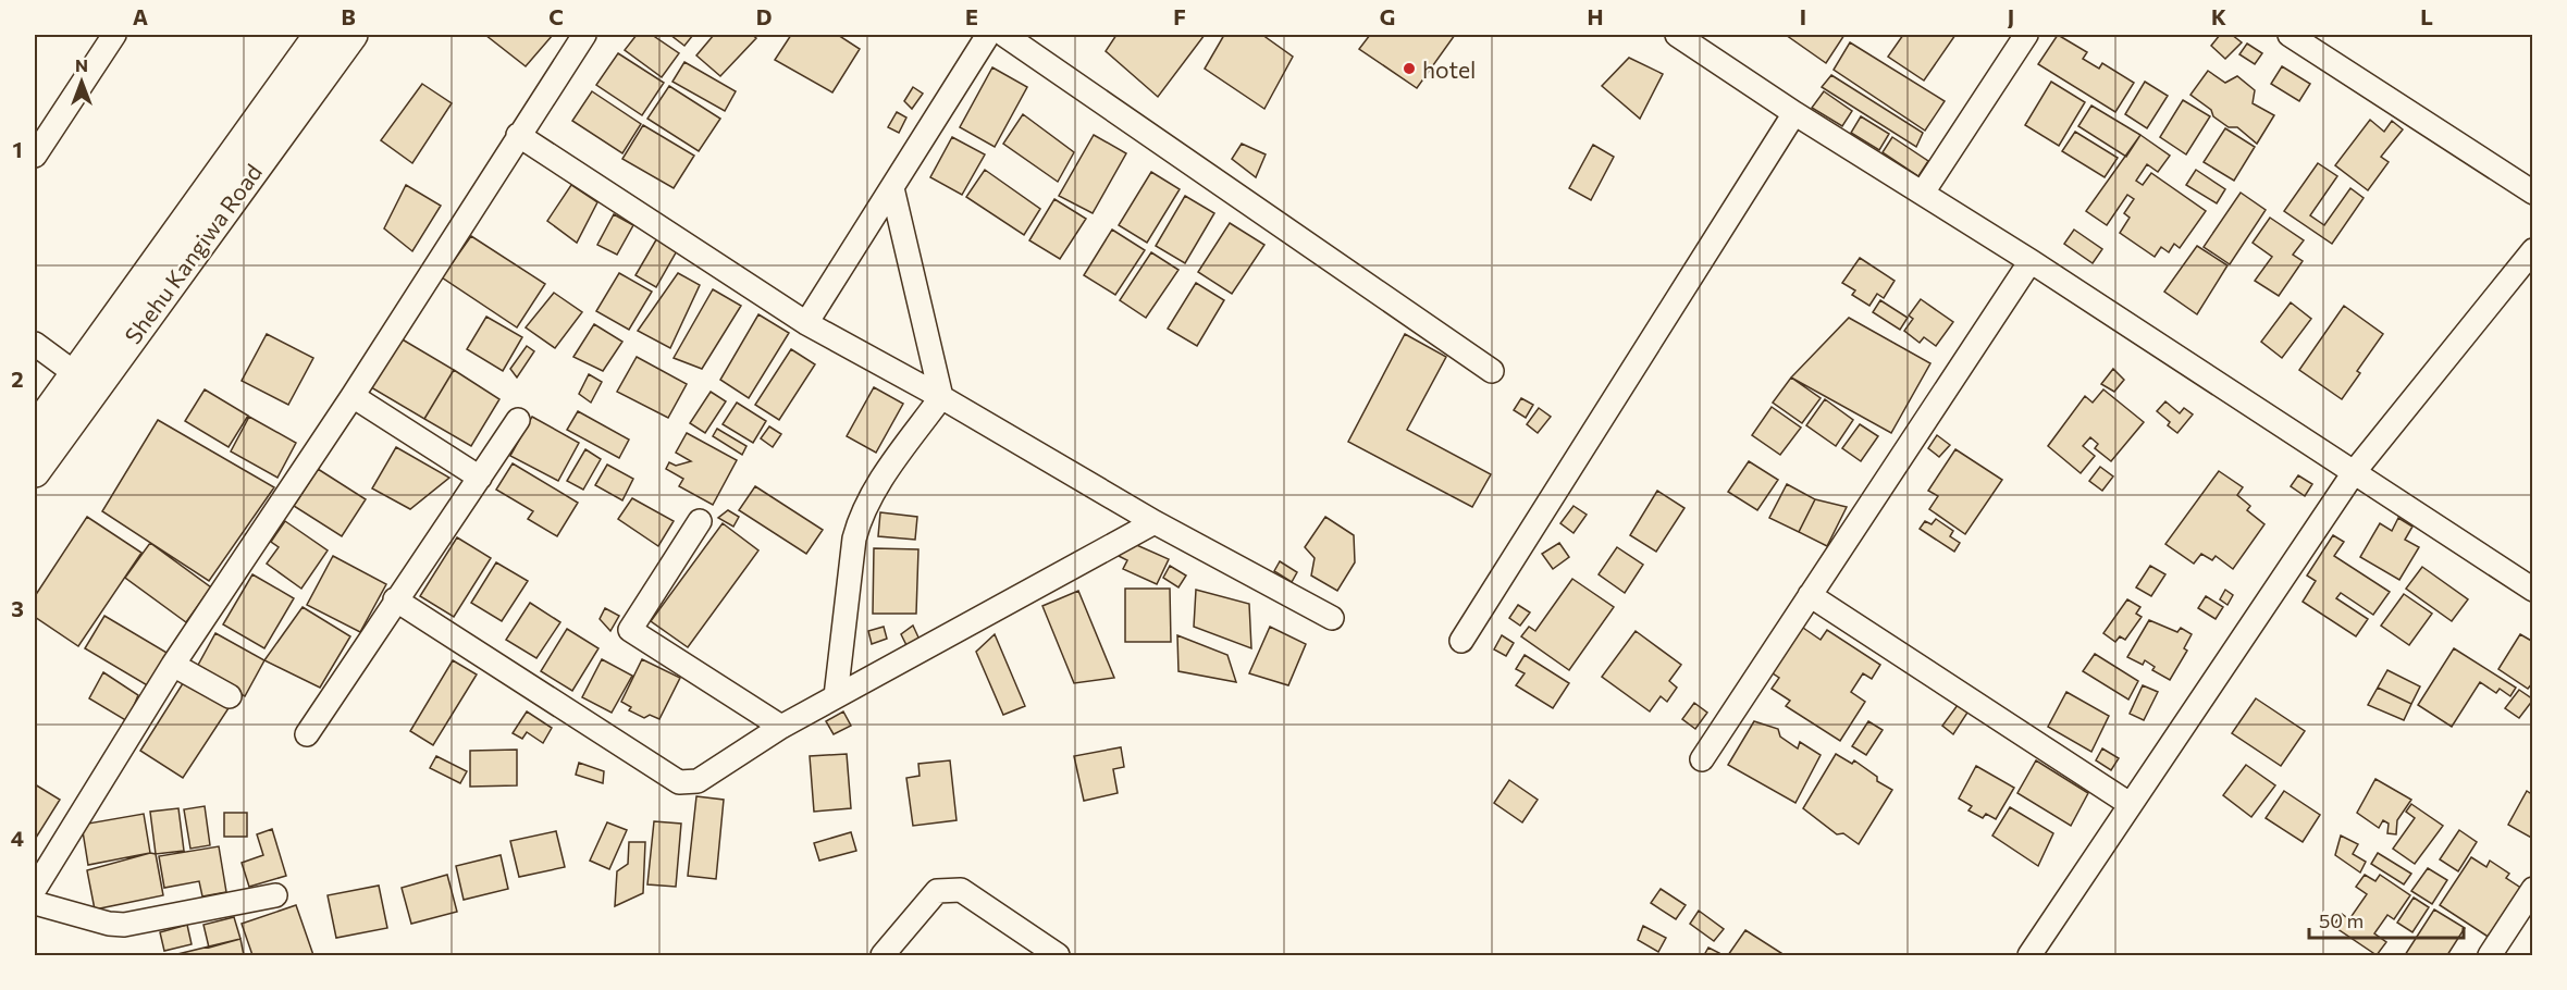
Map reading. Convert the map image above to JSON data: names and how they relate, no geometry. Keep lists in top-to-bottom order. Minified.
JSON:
{"streets":{"main road":["Shehu Kangiwa Road"]},"places":["hotel"],"scale_bar":"50 m","north":"top","grid":{"columns":["A","B","C","D","E","F","G","H","I","J","K","L"],"rows":["1","2","3","4"]}}
